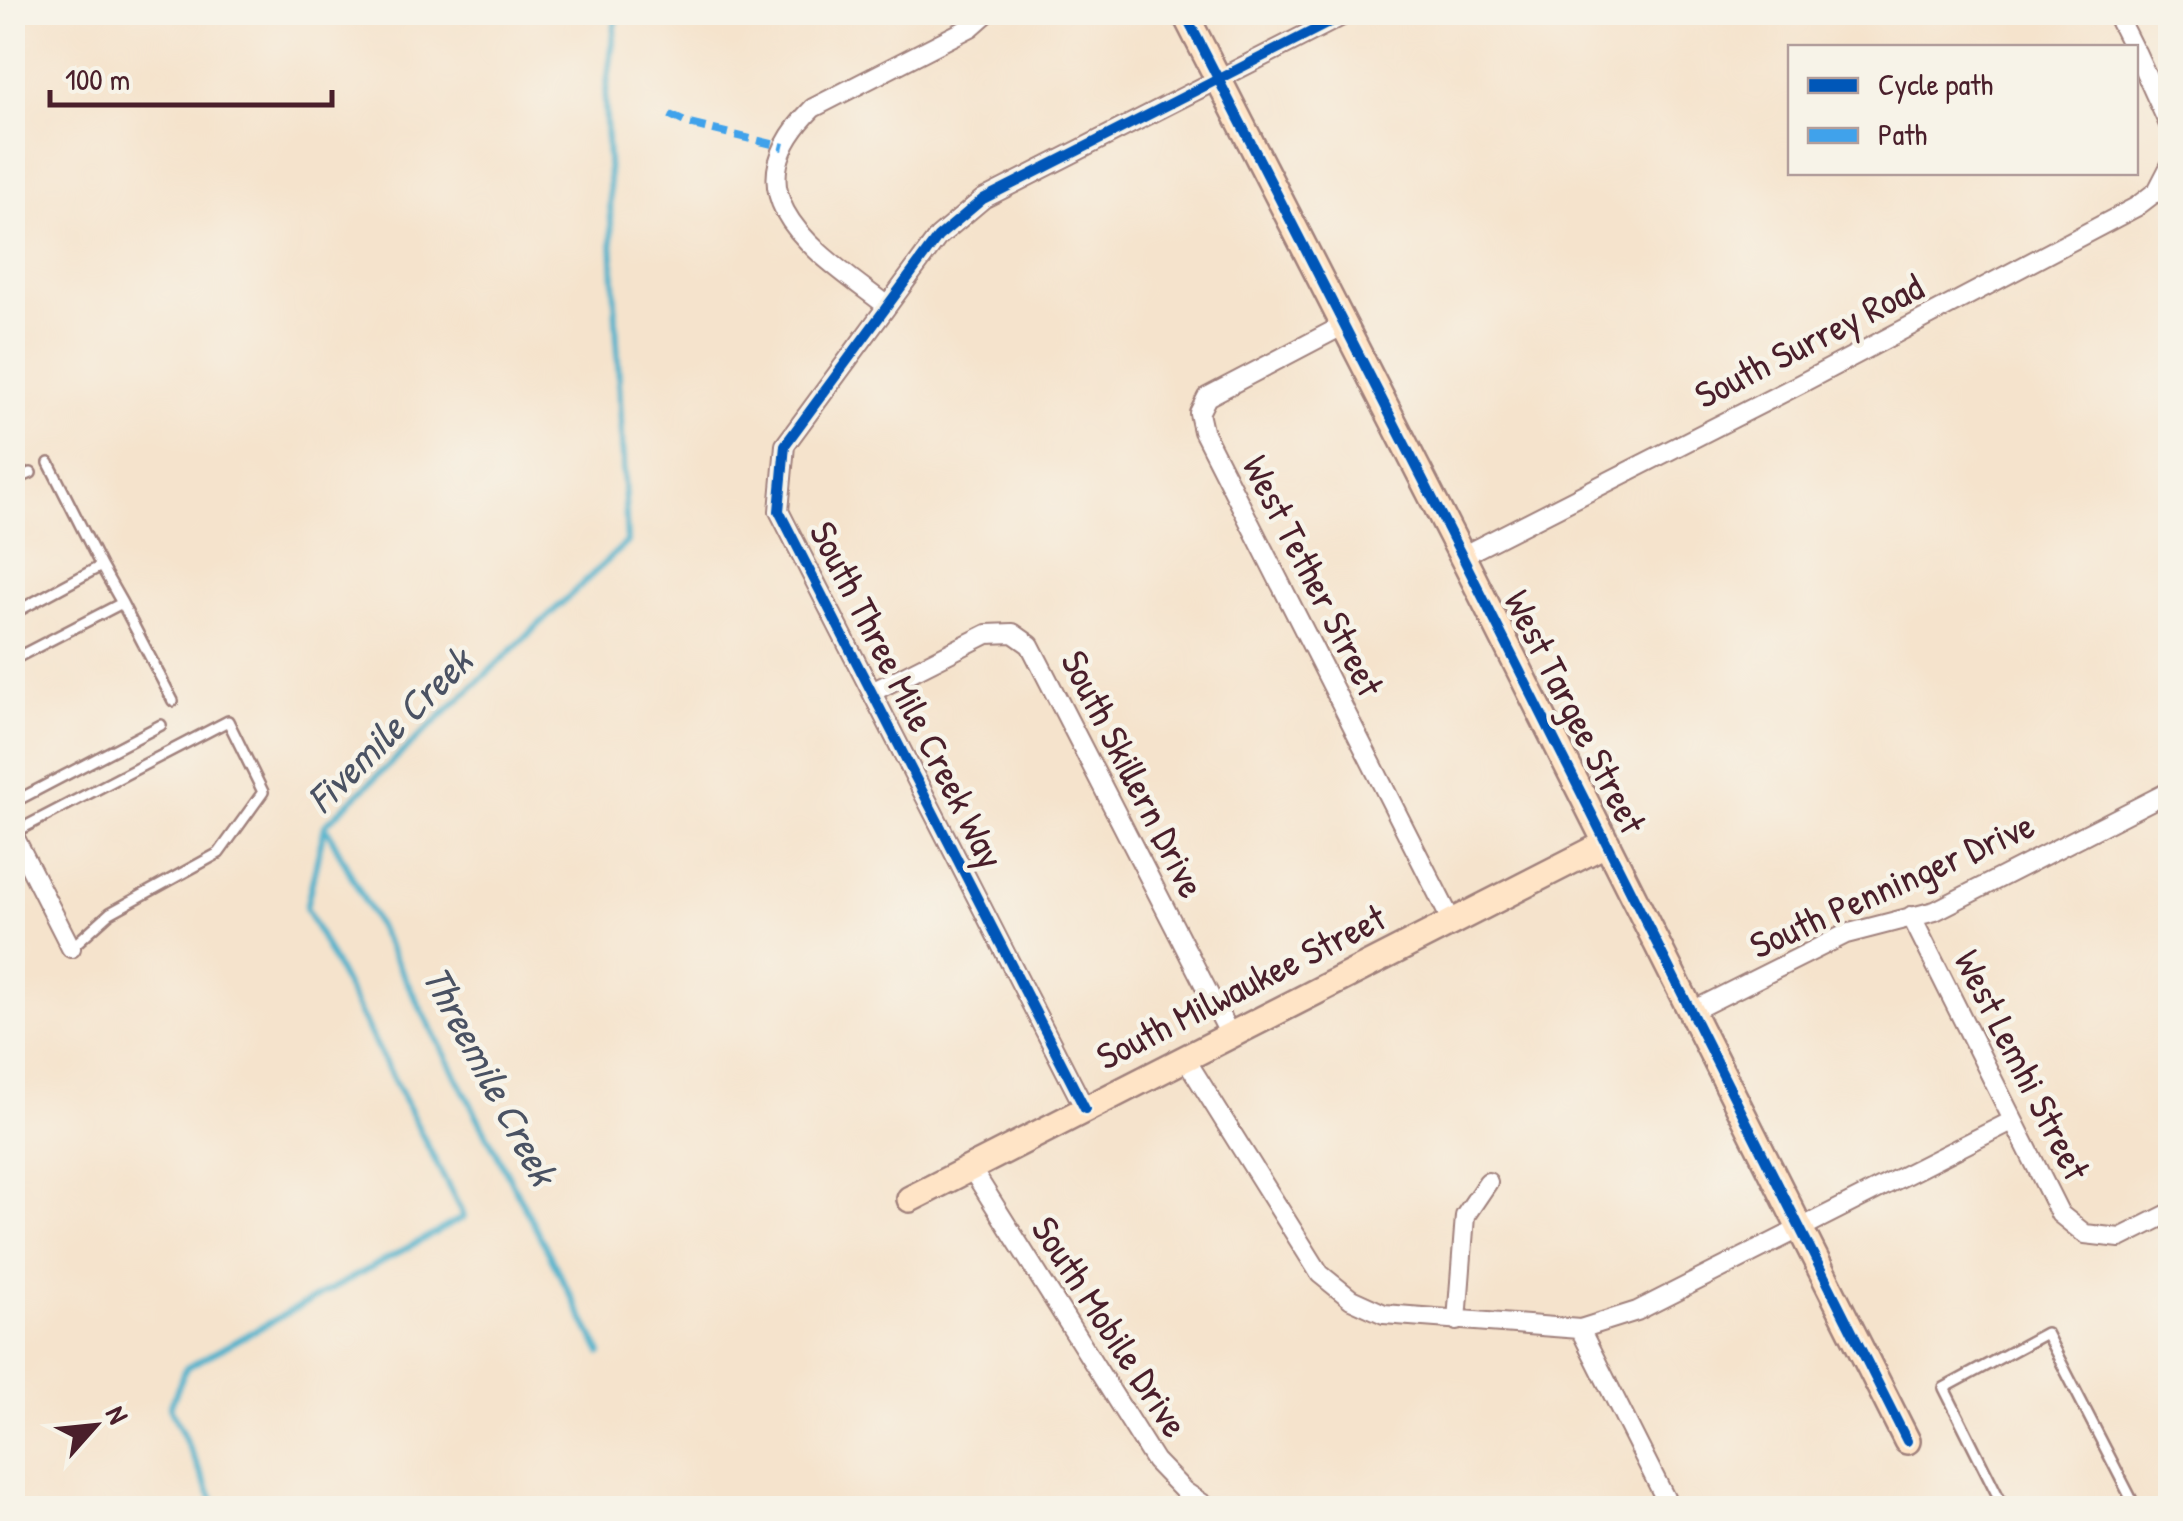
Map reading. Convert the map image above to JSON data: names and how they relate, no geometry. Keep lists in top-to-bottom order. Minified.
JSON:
{"streets":{"street":["South Surrey Road","West Tether Street","South Three Mile Creek Way","West Targee Street","South Skillern Drive","South Penninger Drive","South Milwaukee Street","West Lemhi Street","South Mobile Drive"]},"crossings":[["South Surrey Road","West Targee Street"],["West Tether Street","West Targee Street"],["West Tether Street","South Milwaukee Street"],["South Three Mile Creek Way","West Targee Street"],["South Three Mile Creek Way","South Skillern Drive"],["South Three Mile Creek Way","South Milwaukee Street"],["West Targee Street","South Penninger Drive"],["West Targee Street","South Milwaukee Street"],["South Skillern Drive","South Milwaukee Street"],["South Penninger Drive","West Lemhi Street"],["South Milwaukee Street","South Mobile Drive"]],"water":["Fivemile Creek","Threemile Creek"],"legend":["Cycle path","Path"],"scale_bar":"100 m","north":"top right"}
